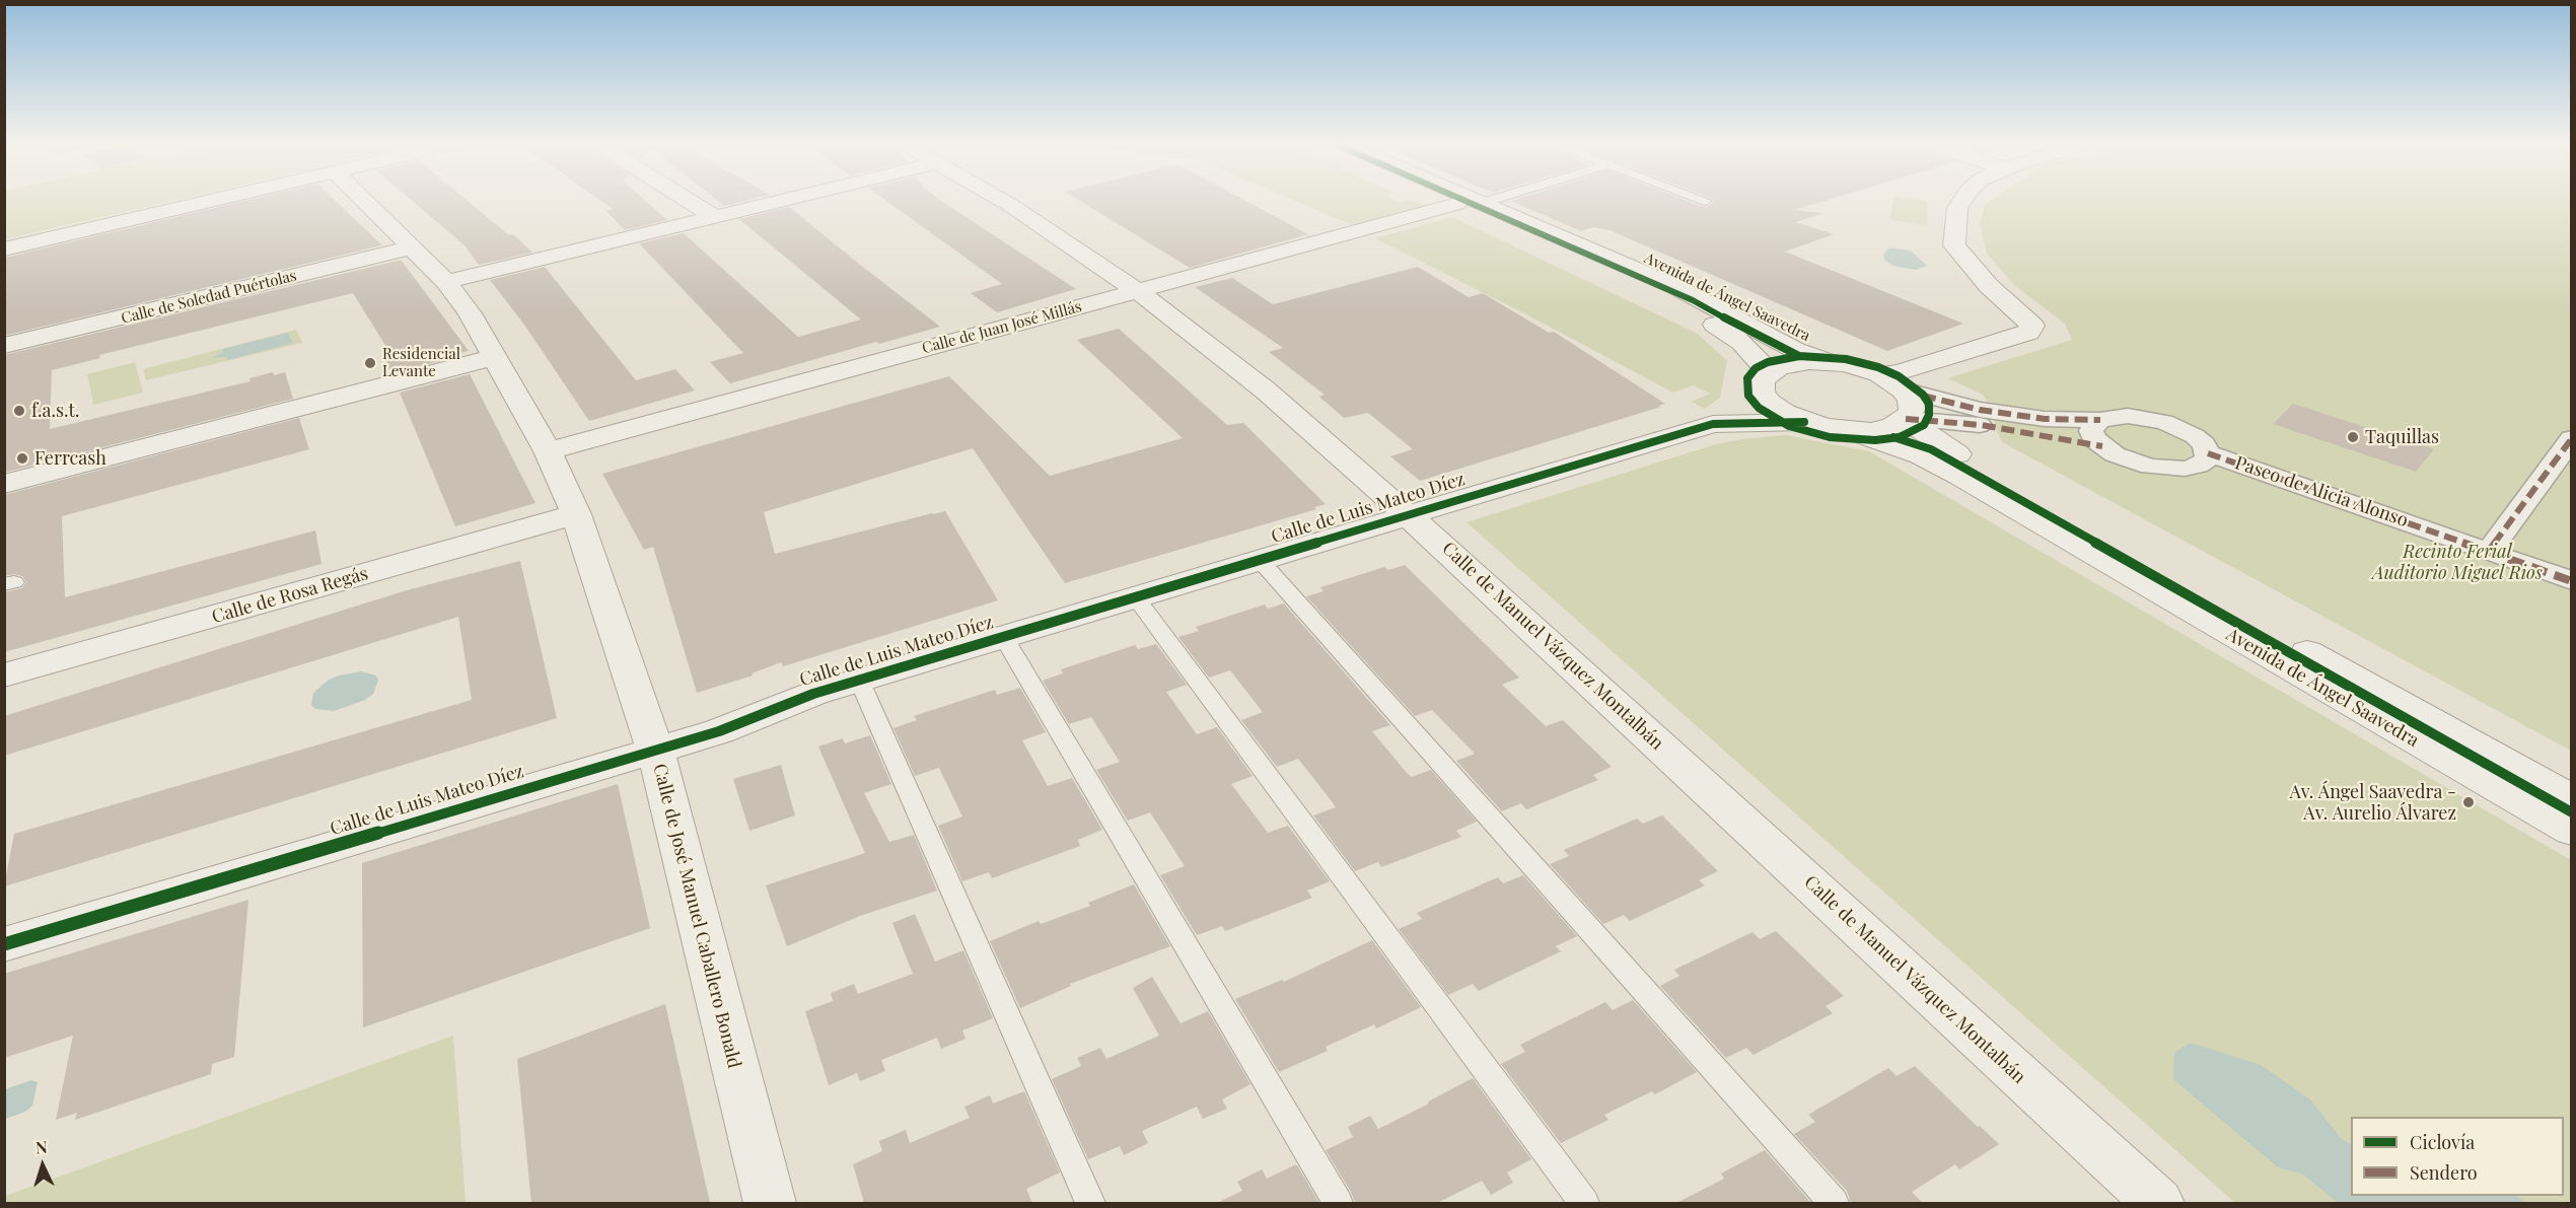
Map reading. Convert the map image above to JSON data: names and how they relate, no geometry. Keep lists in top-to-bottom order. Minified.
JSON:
{"streets":{"street":["Calle de Soledad Puértolas","Avenida de Ángel Saavedra","Calle de Juan José Millás","Paseo de Alicia Alonso","Calle de Luis Mateo Díez","Calle de Rosa Regás","Calle de Manuel Vázquez Montalbán","Calle de José Manuel Caballero Bonald"]},"crossings":[["Calle de Soledad Puértolas","Calle de José Manuel Caballero Bonald"],["Avenida de Ángel Saavedra","Calle de Juan José Millás"],["Avenida de Ángel Saavedra","Calle de Luis Mateo Díez"],["Calle de Juan José Millás","Calle de Manuel Vázquez Montalbán"],["Calle de Juan José Millás","Calle de José Manuel Caballero Bonald"],["Calle de Luis Mateo Díez","Calle de Manuel Vázquez Montalbán"],["Calle de Luis Mateo Díez","Calle de José Manuel Caballero Bonald"],["Calle de Rosa Regás","Calle de José Manuel Caballero Bonald"]],"parks":["Recinto Ferial Auditorio Miguel Rios"],"places":["Residencial Levante","f.a.s.t.","Taquillas","Ferrcash","Av. Ángel Saavedra - Av. Aurelio Álvarez"],"legend":["Ciclovía","Sendero"],"north":"top"}
